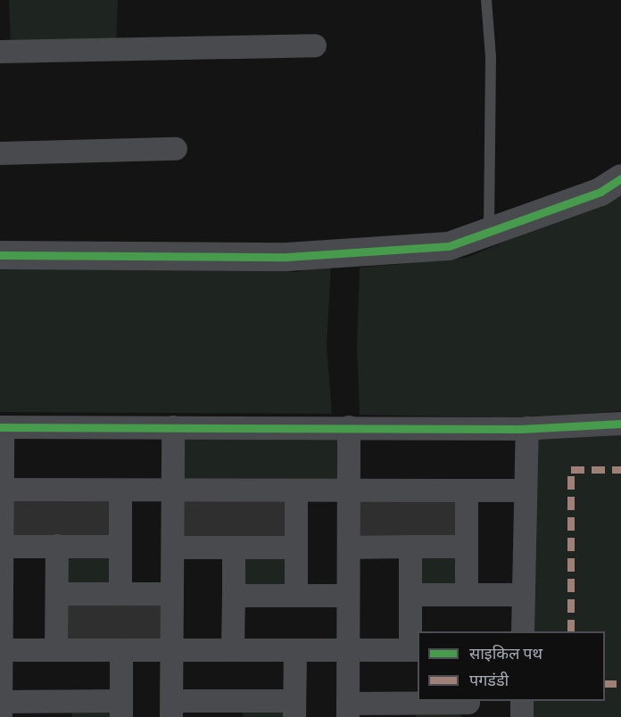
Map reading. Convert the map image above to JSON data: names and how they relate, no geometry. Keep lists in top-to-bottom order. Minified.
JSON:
{"legend":["साइकिल पथ","पगडंडी"]}
